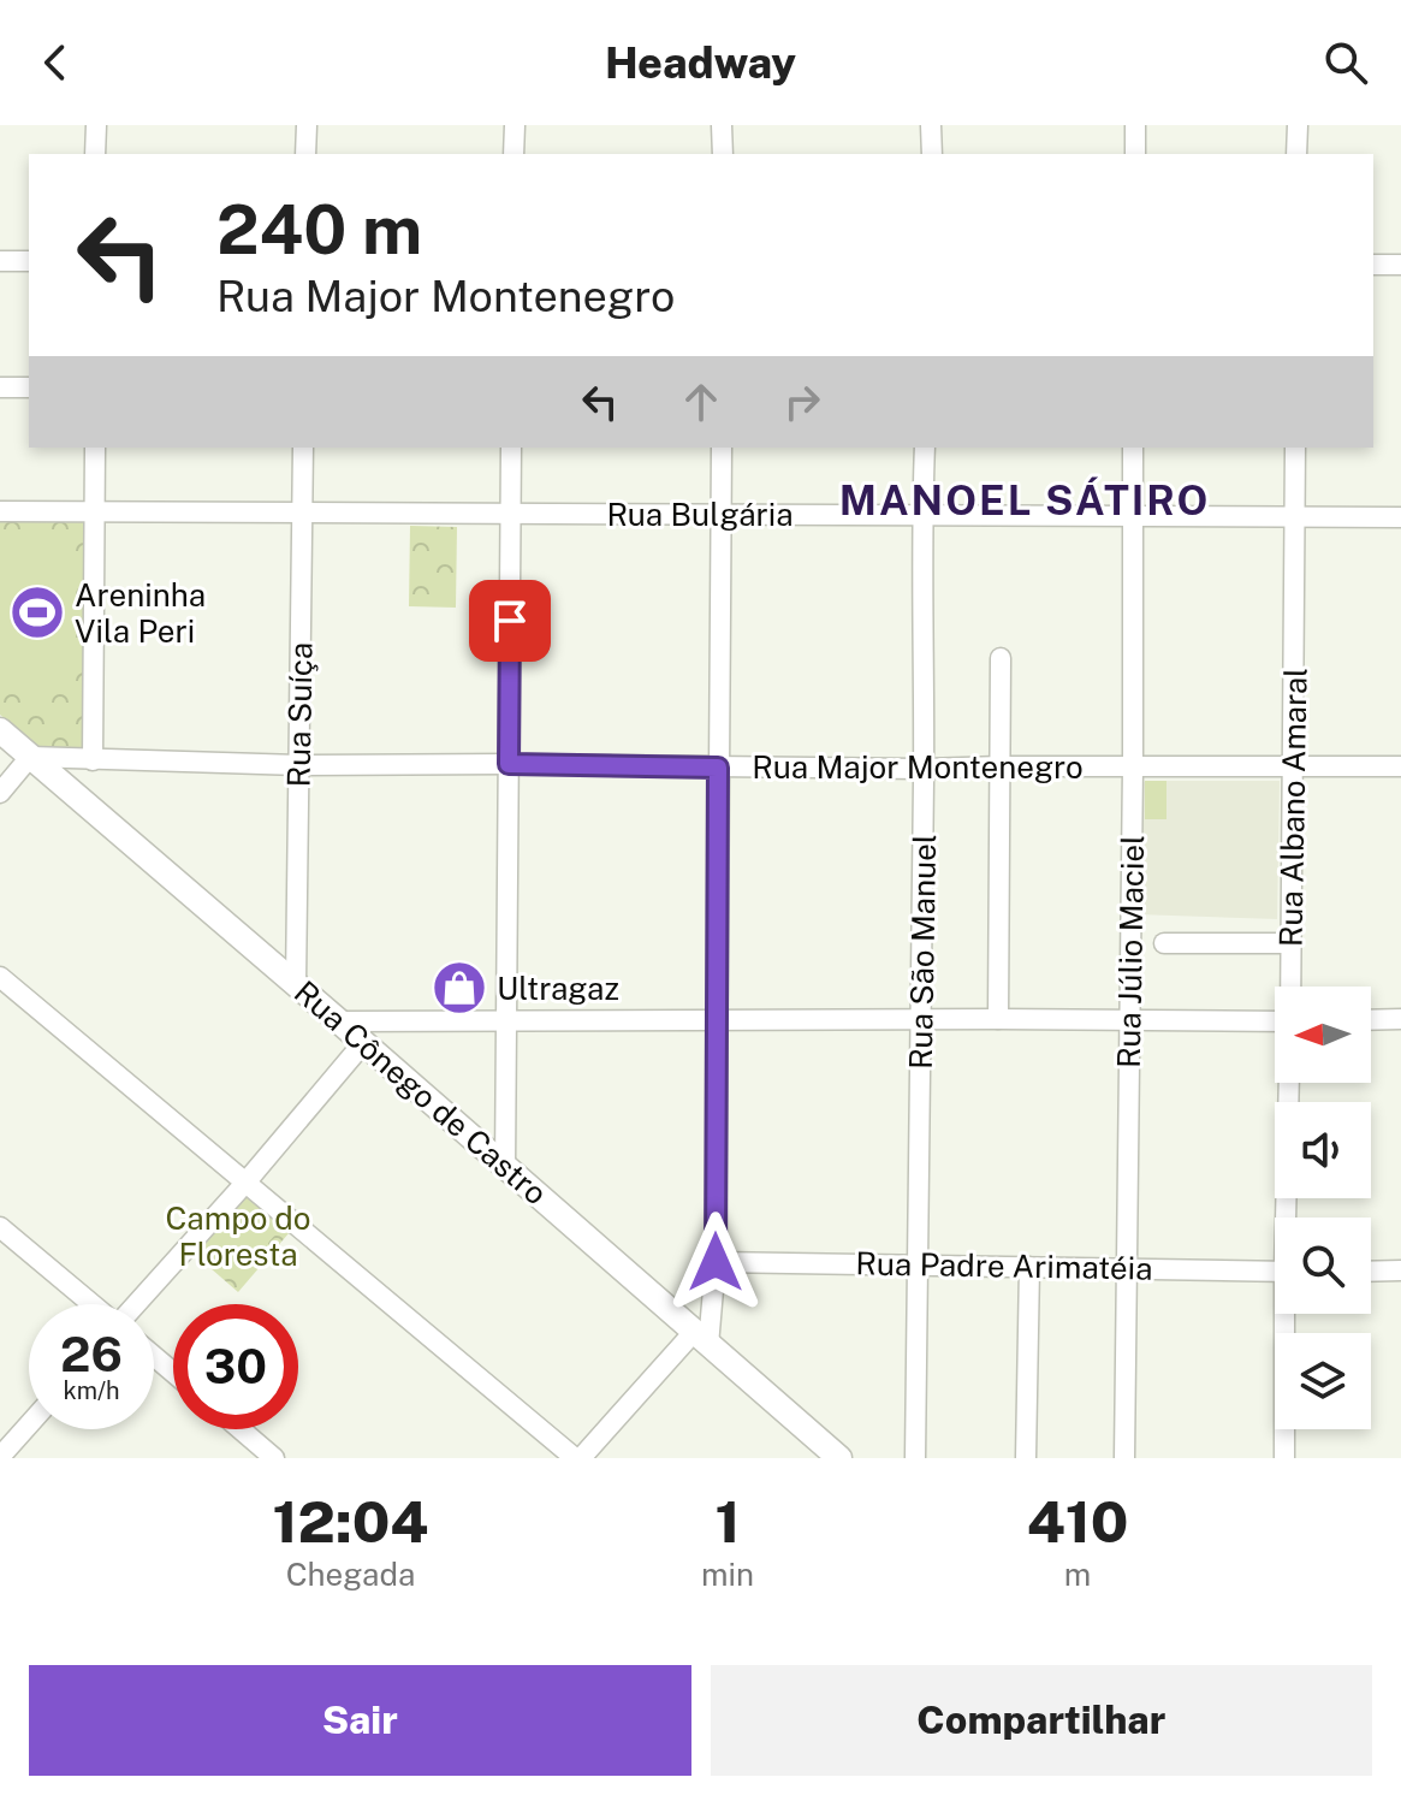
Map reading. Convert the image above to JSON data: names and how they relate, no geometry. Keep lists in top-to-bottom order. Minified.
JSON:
{"streets":{"main road":["Rua Cônego de Castro"],"street":["Rua Bulgária","Rua Suíça","Rua Major Montenegro","Rua Albano Amaral","Rua São Manuel","Rua Júlio Maciel","Rua Padre Arimatéia"]},"crossings":[["Rua Bulgária","Rua Suíça"],["Rua Bulgária","Rua Albano Amaral"],["Rua Bulgária","Rua São Manuel"],["Rua Bulgária","Rua Júlio Maciel"],["Rua Suíça","Rua Major Montenegro"],["Rua Suíça","Rua Cônego de Castro"],["Rua Major Montenegro","Rua Albano Amaral"],["Rua Major Montenegro","Rua São Manuel"],["Rua Major Montenegro","Rua Júlio Maciel"],["Rua Major Montenegro","Rua Cônego de Castro"],["Rua São Manuel","Rua Padre Arimatéia"],["Rua Júlio Maciel","Rua Padre Arimatéia"]],"districts":["MANOEL SÁTIRO"],"parks":["Campo do Floresta"],"places":{"sports":["Areninha Vila Peri"],"shop":["Ultragaz"]},"north":"left","page":{"header":"Headway","turn":["240 m","Rua Major Montenegro"],"speed":"26 km/h","limit":"30","eta":["12:04","Chegada","1","min","410","m"],"buttons":["Sair","Compartilhar"]}}
